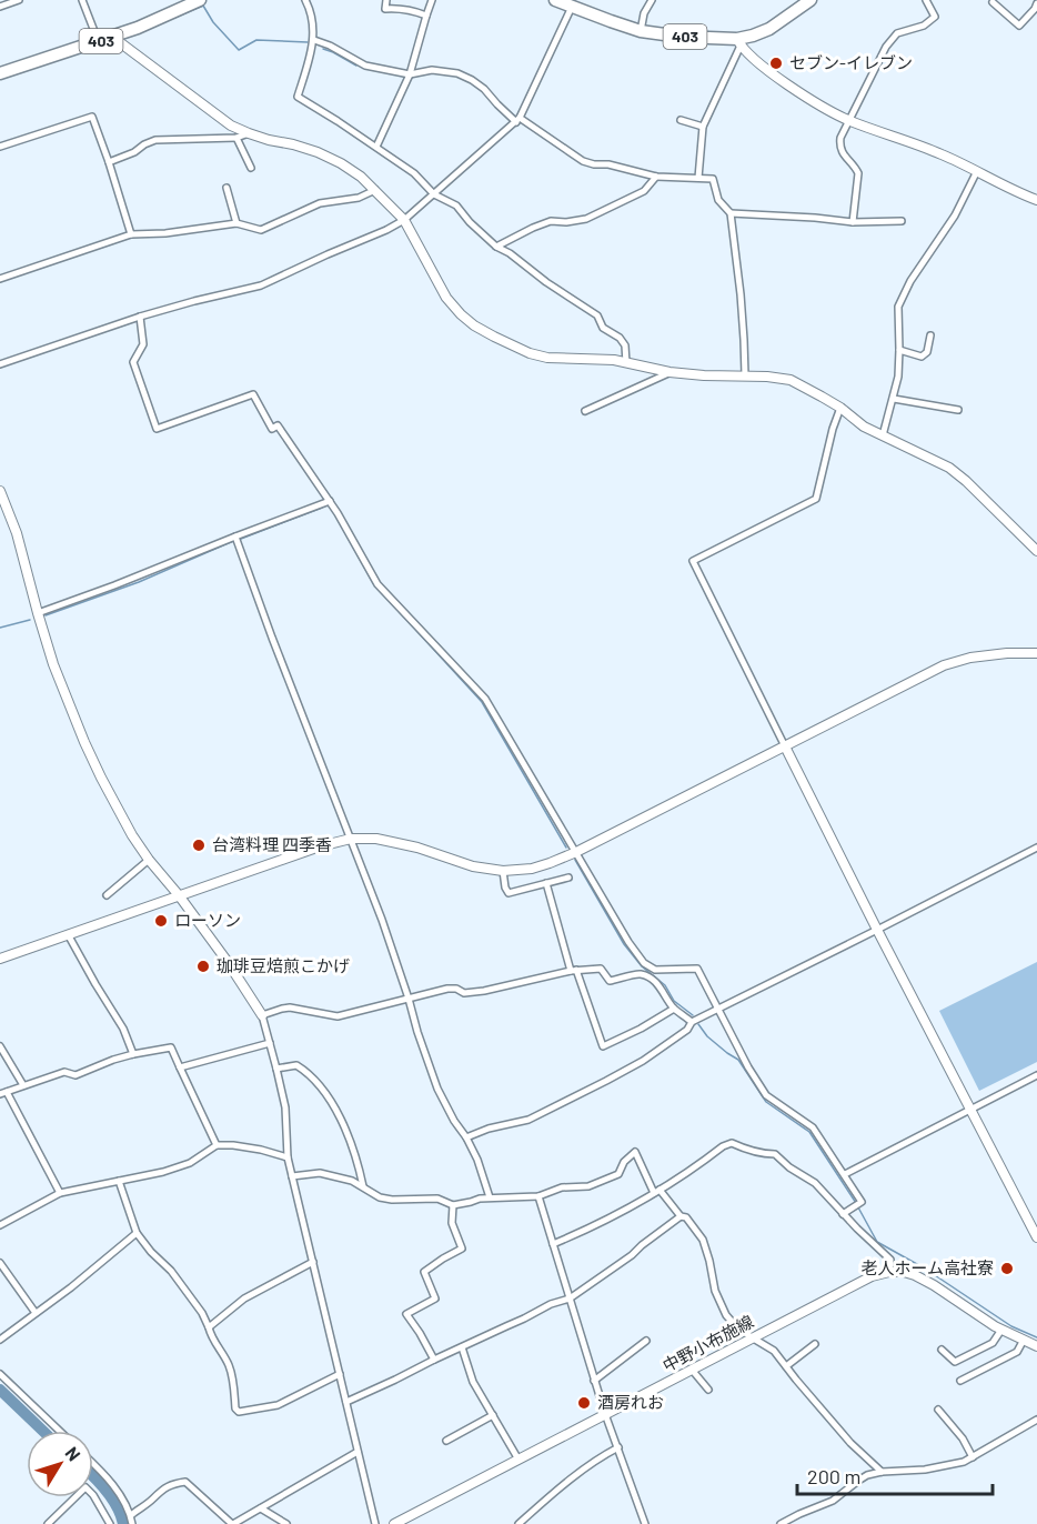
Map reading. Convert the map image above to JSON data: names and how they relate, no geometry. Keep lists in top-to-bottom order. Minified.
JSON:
{"streets":{"highway":["403"],"street":["中野小布施線"]},"places":["セブン-イレブン","台湾料理 四季香","ローソン","珈琲豆焙煎こかげ","老人ホーム高社寮","酒房れお"],"scale_bar":"200 m","north":"top right"}
